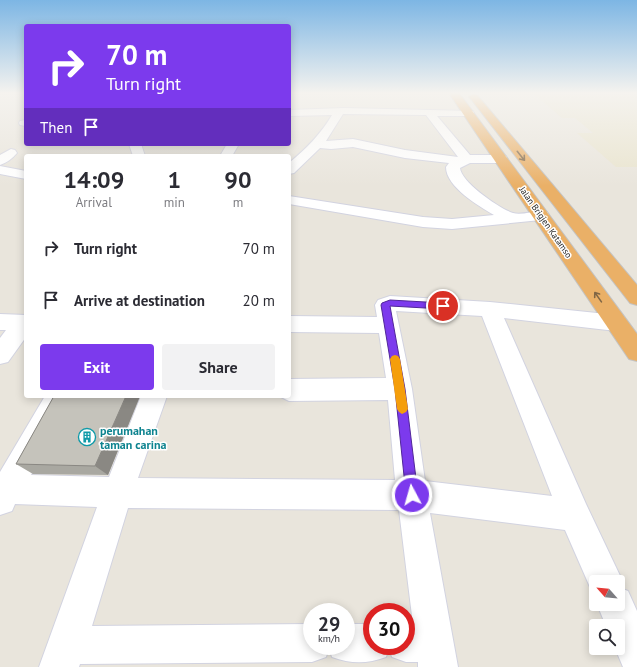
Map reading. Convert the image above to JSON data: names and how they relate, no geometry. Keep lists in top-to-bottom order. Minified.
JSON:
{"streets":{"highway":["Jalan Brigjen Katamso"]},"places":{"building":["perumahan taman carina"]},"north":"top left","page":{"turn":["70 m","Turn right"],"then":"Then","eta":["14:09","Arrival","1","min","90","m"],"list":[{"name":"Turn right","value":"70 m"},{"name":"Arrive at destination","value":"20 m"}],"buttons":["Exit","Share"],"speed":"29 km/h","limit":"30"}}
